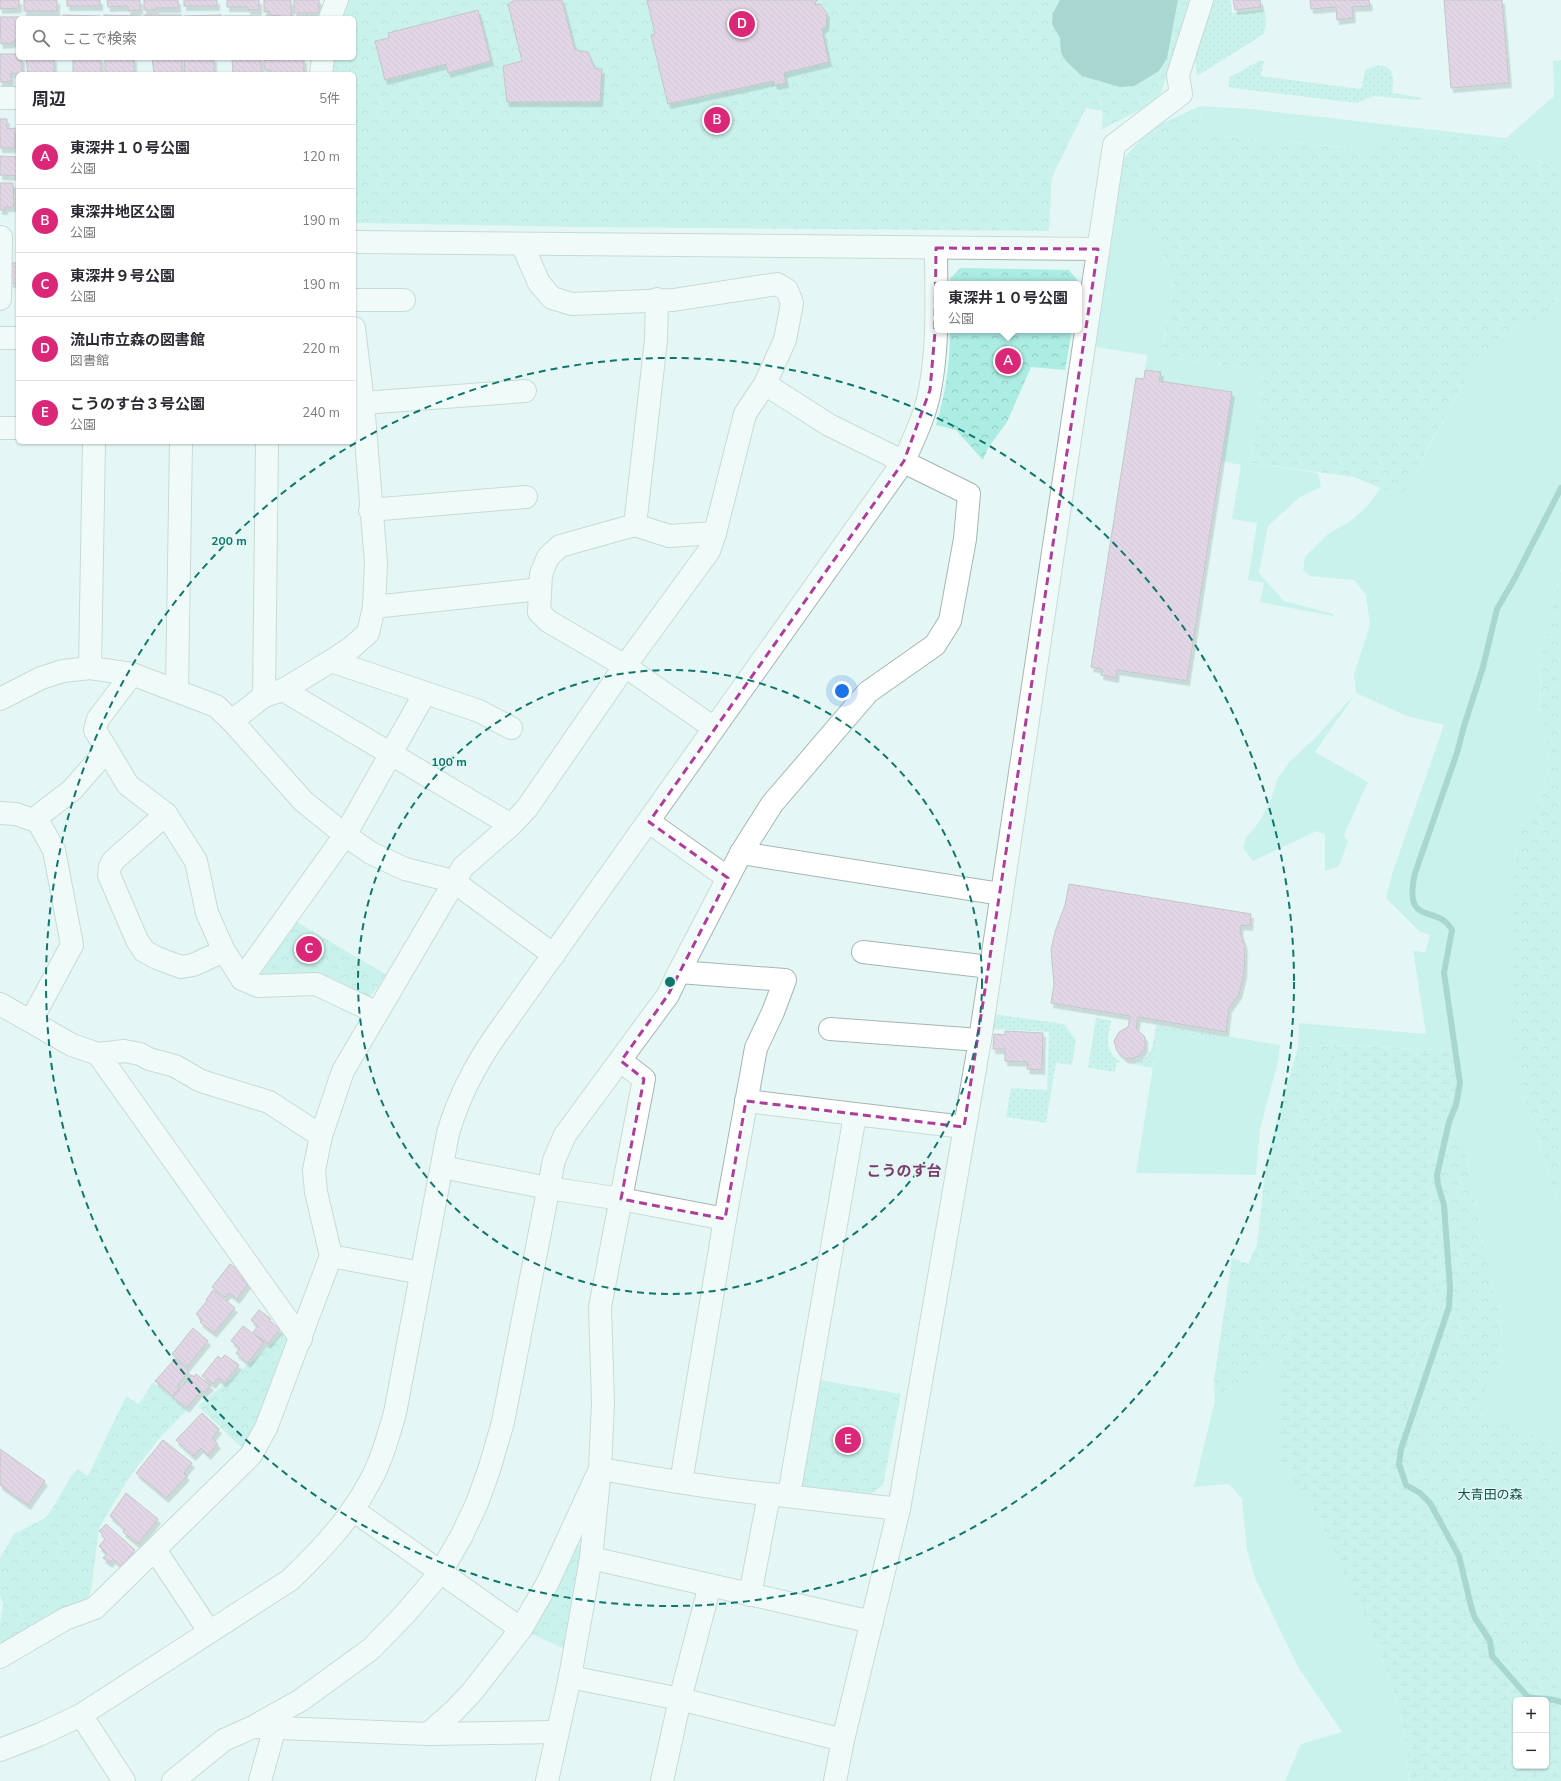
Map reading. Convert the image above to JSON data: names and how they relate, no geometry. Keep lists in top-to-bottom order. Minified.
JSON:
{"districts":["こうのす台"],"parks":["大青田の森"],"page":{"pins":["D","B","A","C","E"],"search":"ここで検索","heading":["周辺","5件"],"list":[{"mark":"A","name":"東深井１０号公園","note":"公園","value":"120 m"},{"mark":"B","name":"東深井地区公園","note":"公園","value":"190 m"},{"mark":"C","name":"東深井９号公園","note":"公園","value":"190 m"},{"mark":"D","name":"流山市立森の図書館","note":"図書館","value":"220 m"},{"mark":"E","name":"こうのす台３号公園","note":"公園","value":"240 m"}],"popup":["東深井１０号公園","公園"],"map_buttons":["+","−"]},"rings":["200 m","100 m"]}
